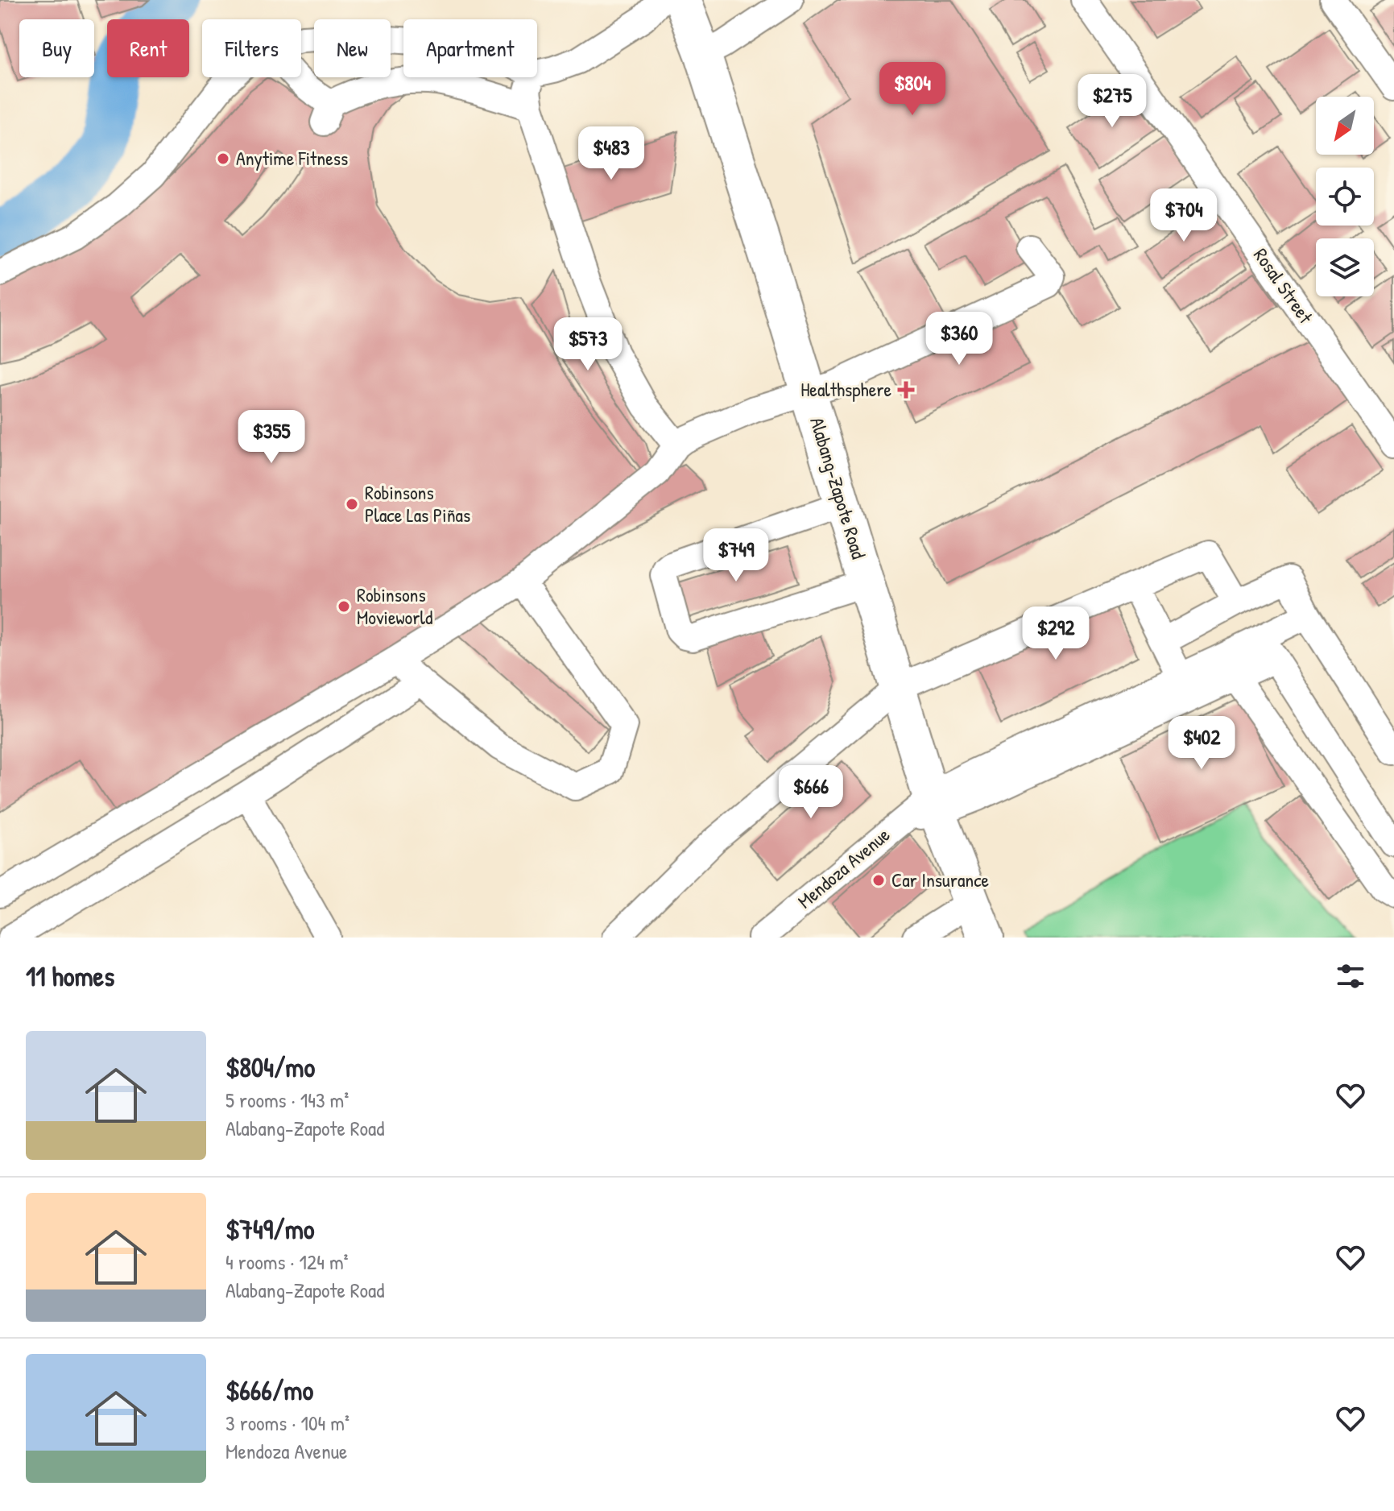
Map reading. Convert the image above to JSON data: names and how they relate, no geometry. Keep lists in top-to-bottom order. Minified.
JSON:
{"streets":{"highway":["Alabang-Zapote Road"],"street":["Rosal Street","Mendoza Avenue"]},"crossings":[["Alabang-Zapote Road","Mendoza Avenue"]],"places":{"other":["Anytime Fitness","Robinsons Place Las Piñas","Robinsons Movieworld","Car Insurance"],"health":["Healthsphere"]},"north":"bottom left","page":{"chip":["Buy","Rent","Filters","New","Apartment"],"price":["$804","$275","$483","$704","$360","$573","$355","$749","$292","$402","$666"],"heading":"11 homes","list":[{"name":"$804/mo","note":"5 rooms · 143 m² · Alabang-Zapote Road"},{"name":"$749/mo","note":"4 rooms · 124 m² · Alabang-Zapote Road"},{"name":"$666/mo","note":"3 rooms · 104 m² · Mendoza Avenue"}]}}
